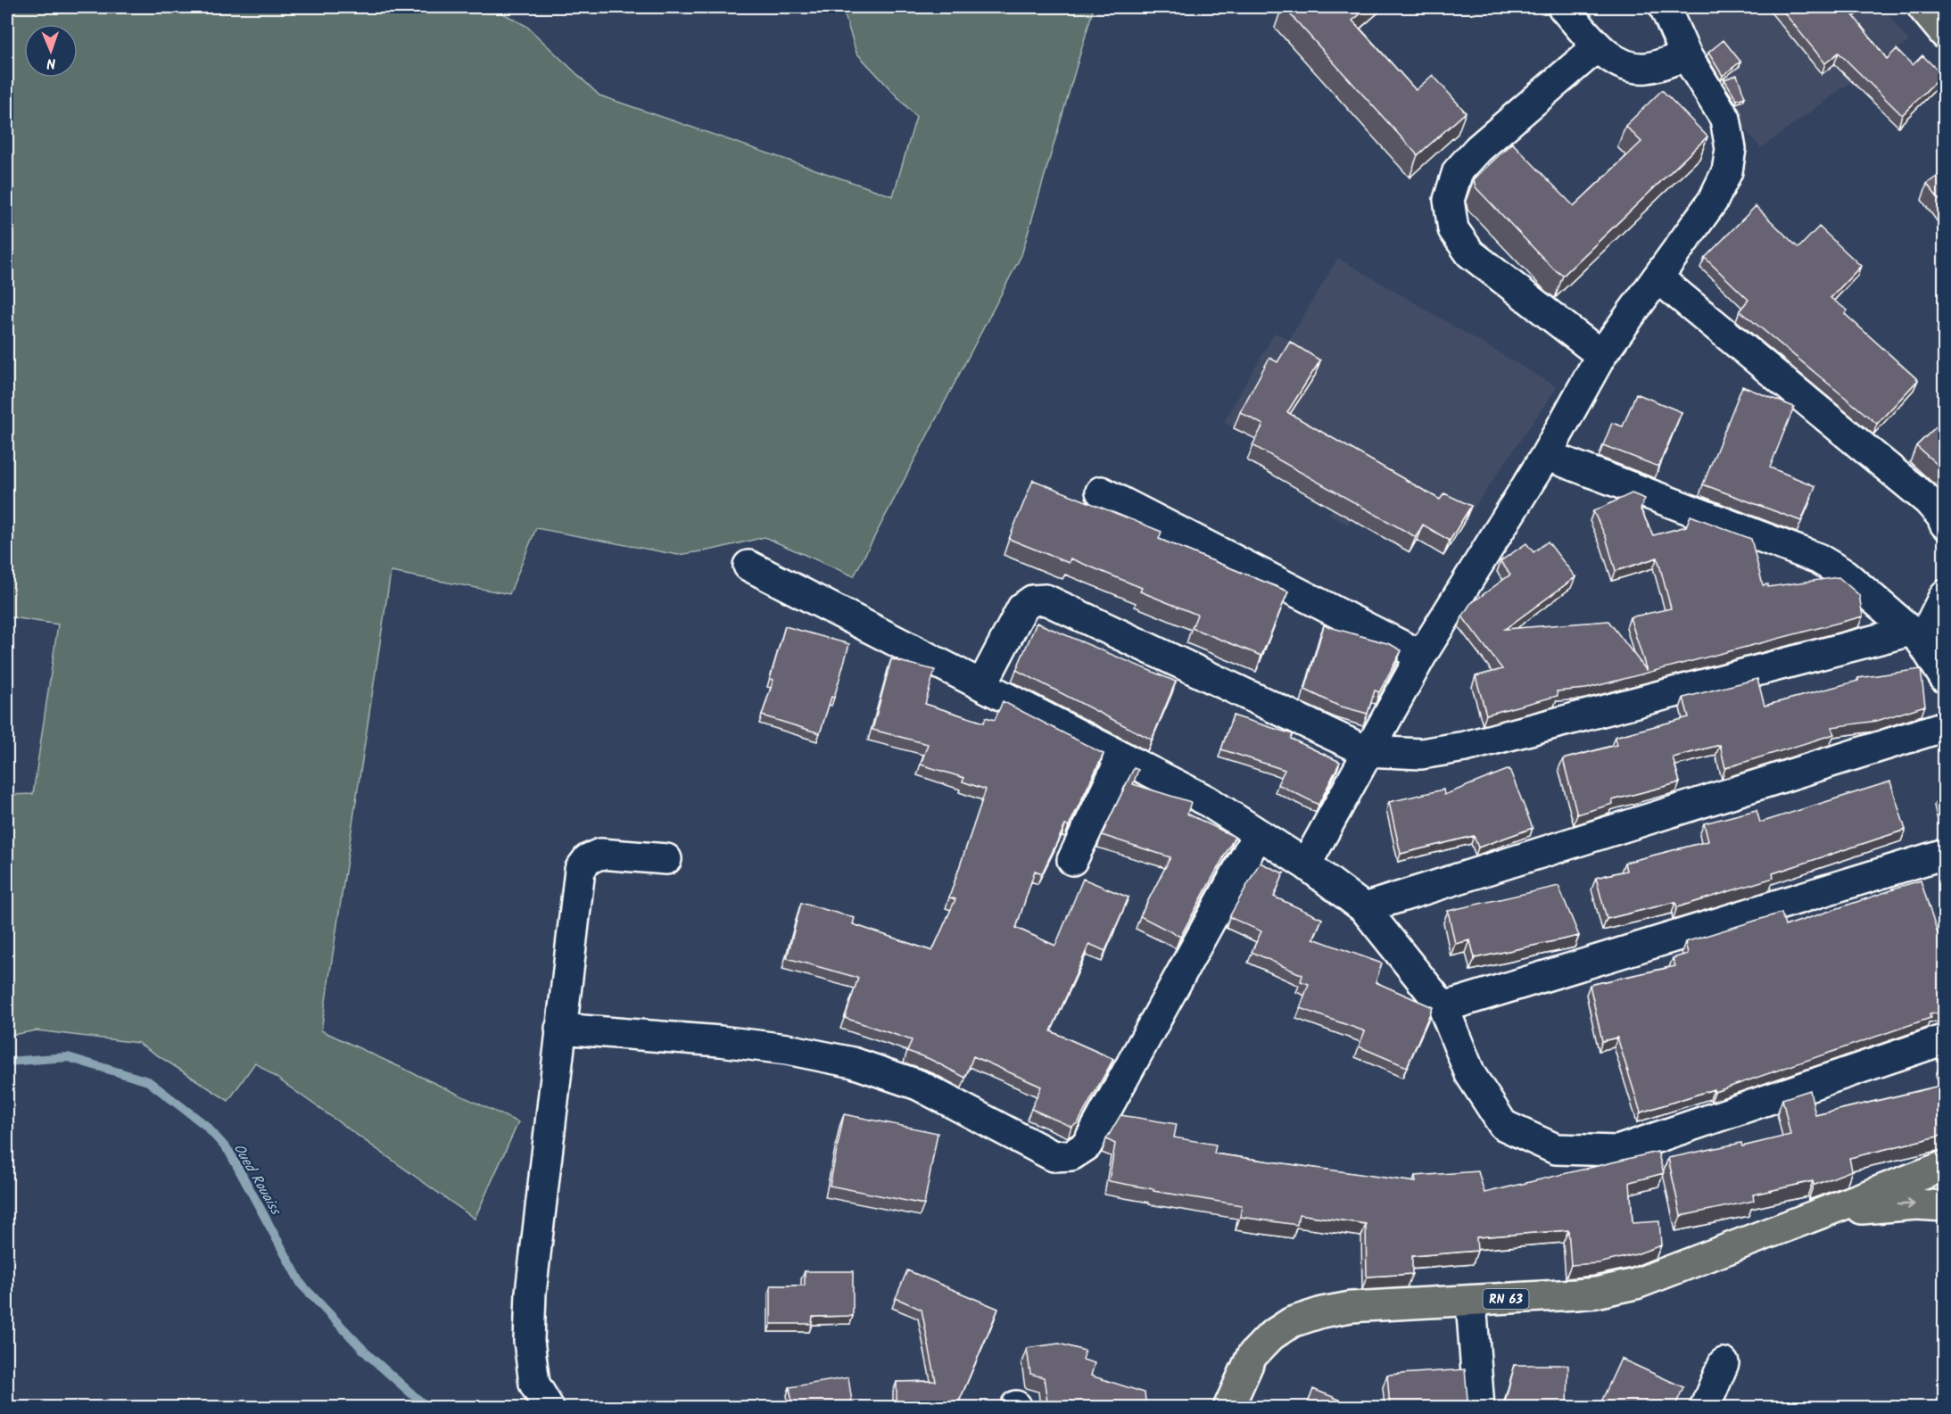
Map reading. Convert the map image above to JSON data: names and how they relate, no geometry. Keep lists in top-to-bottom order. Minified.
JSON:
{"streets":{"main road":["RN 63"]},"water":["Oued Rouaiss"],"north":"bottom"}
